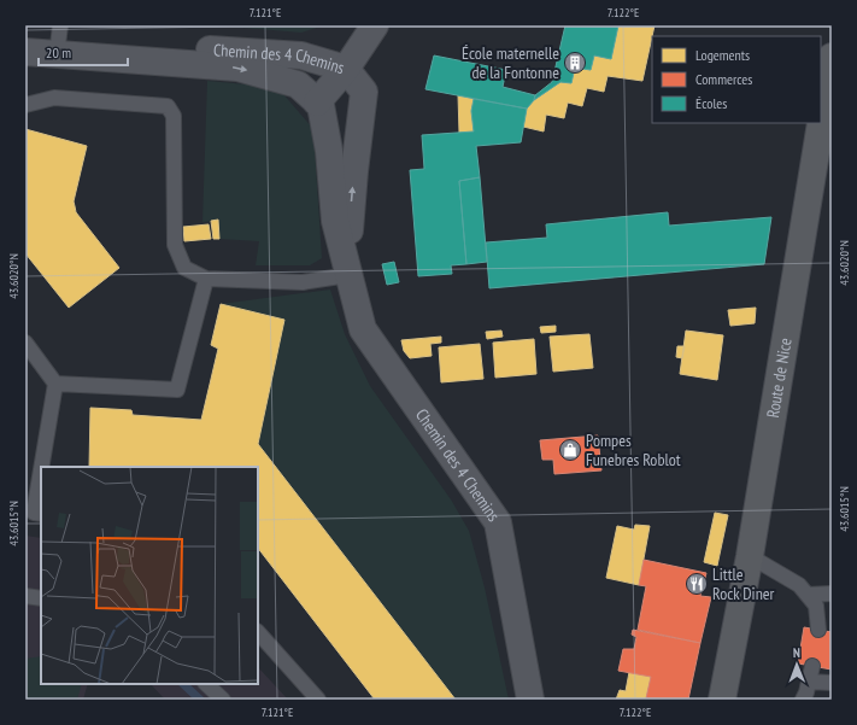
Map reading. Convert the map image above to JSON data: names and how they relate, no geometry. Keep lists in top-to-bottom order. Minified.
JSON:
{"streets":{"main road":["Route de Nice"],"street":["Chemin des 4 Chemins"]},"places":{"building":["École maternelle de la Fontonne"],"shop":["Pompes Funebres Roblot"],"restaurant":["Little Rock Diner"]},"legend":["Logements","Commerces","Écoles"],"scale_bar":"20 m","north":"top","coordinates":["7.121°E","7.122°E","43.6020°N","43.6015°N"]}
